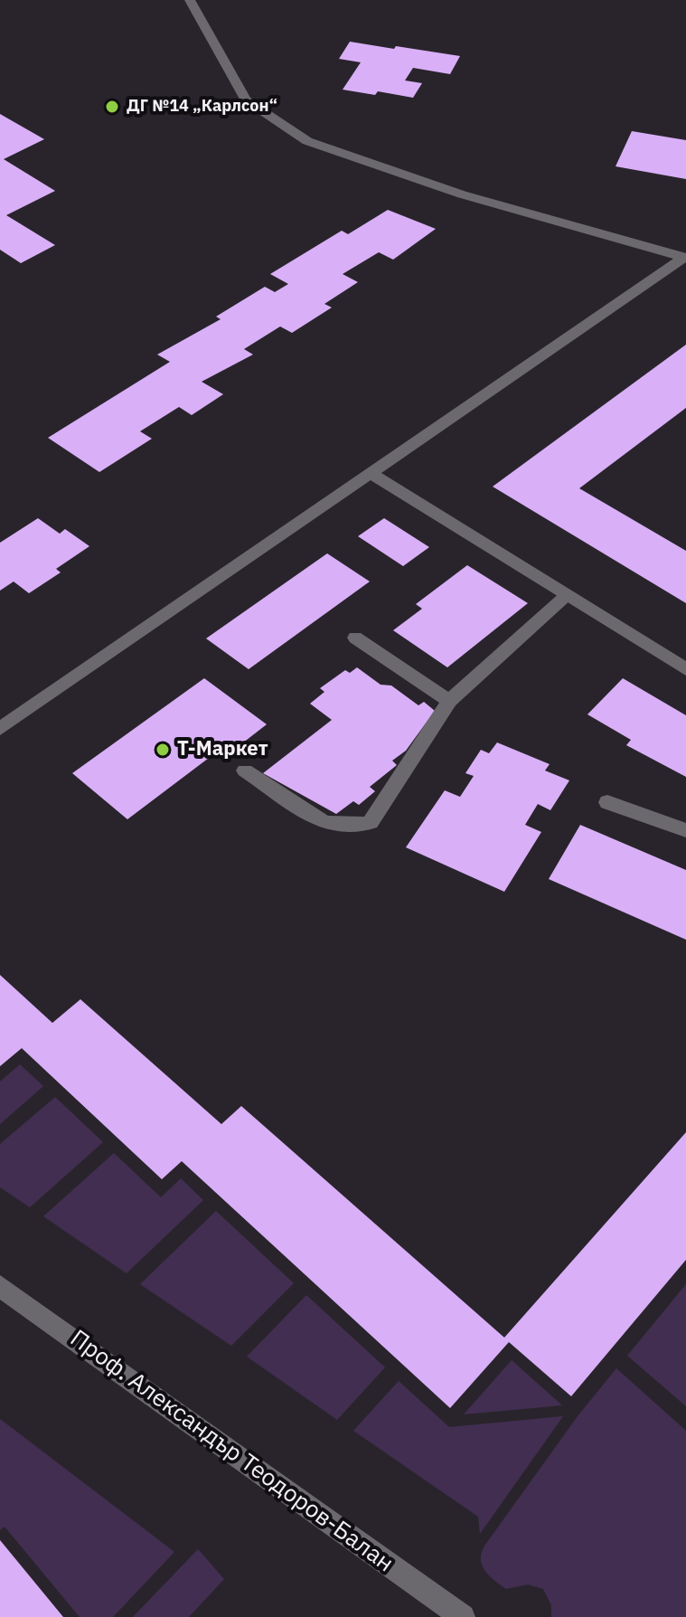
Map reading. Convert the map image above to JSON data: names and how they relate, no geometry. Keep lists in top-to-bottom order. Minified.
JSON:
{"streets":{"street":["Проф. Александър Теодоров-Балан"]},"places":["ДГ №14 „Карлсон“","Т-Маркет"]}
